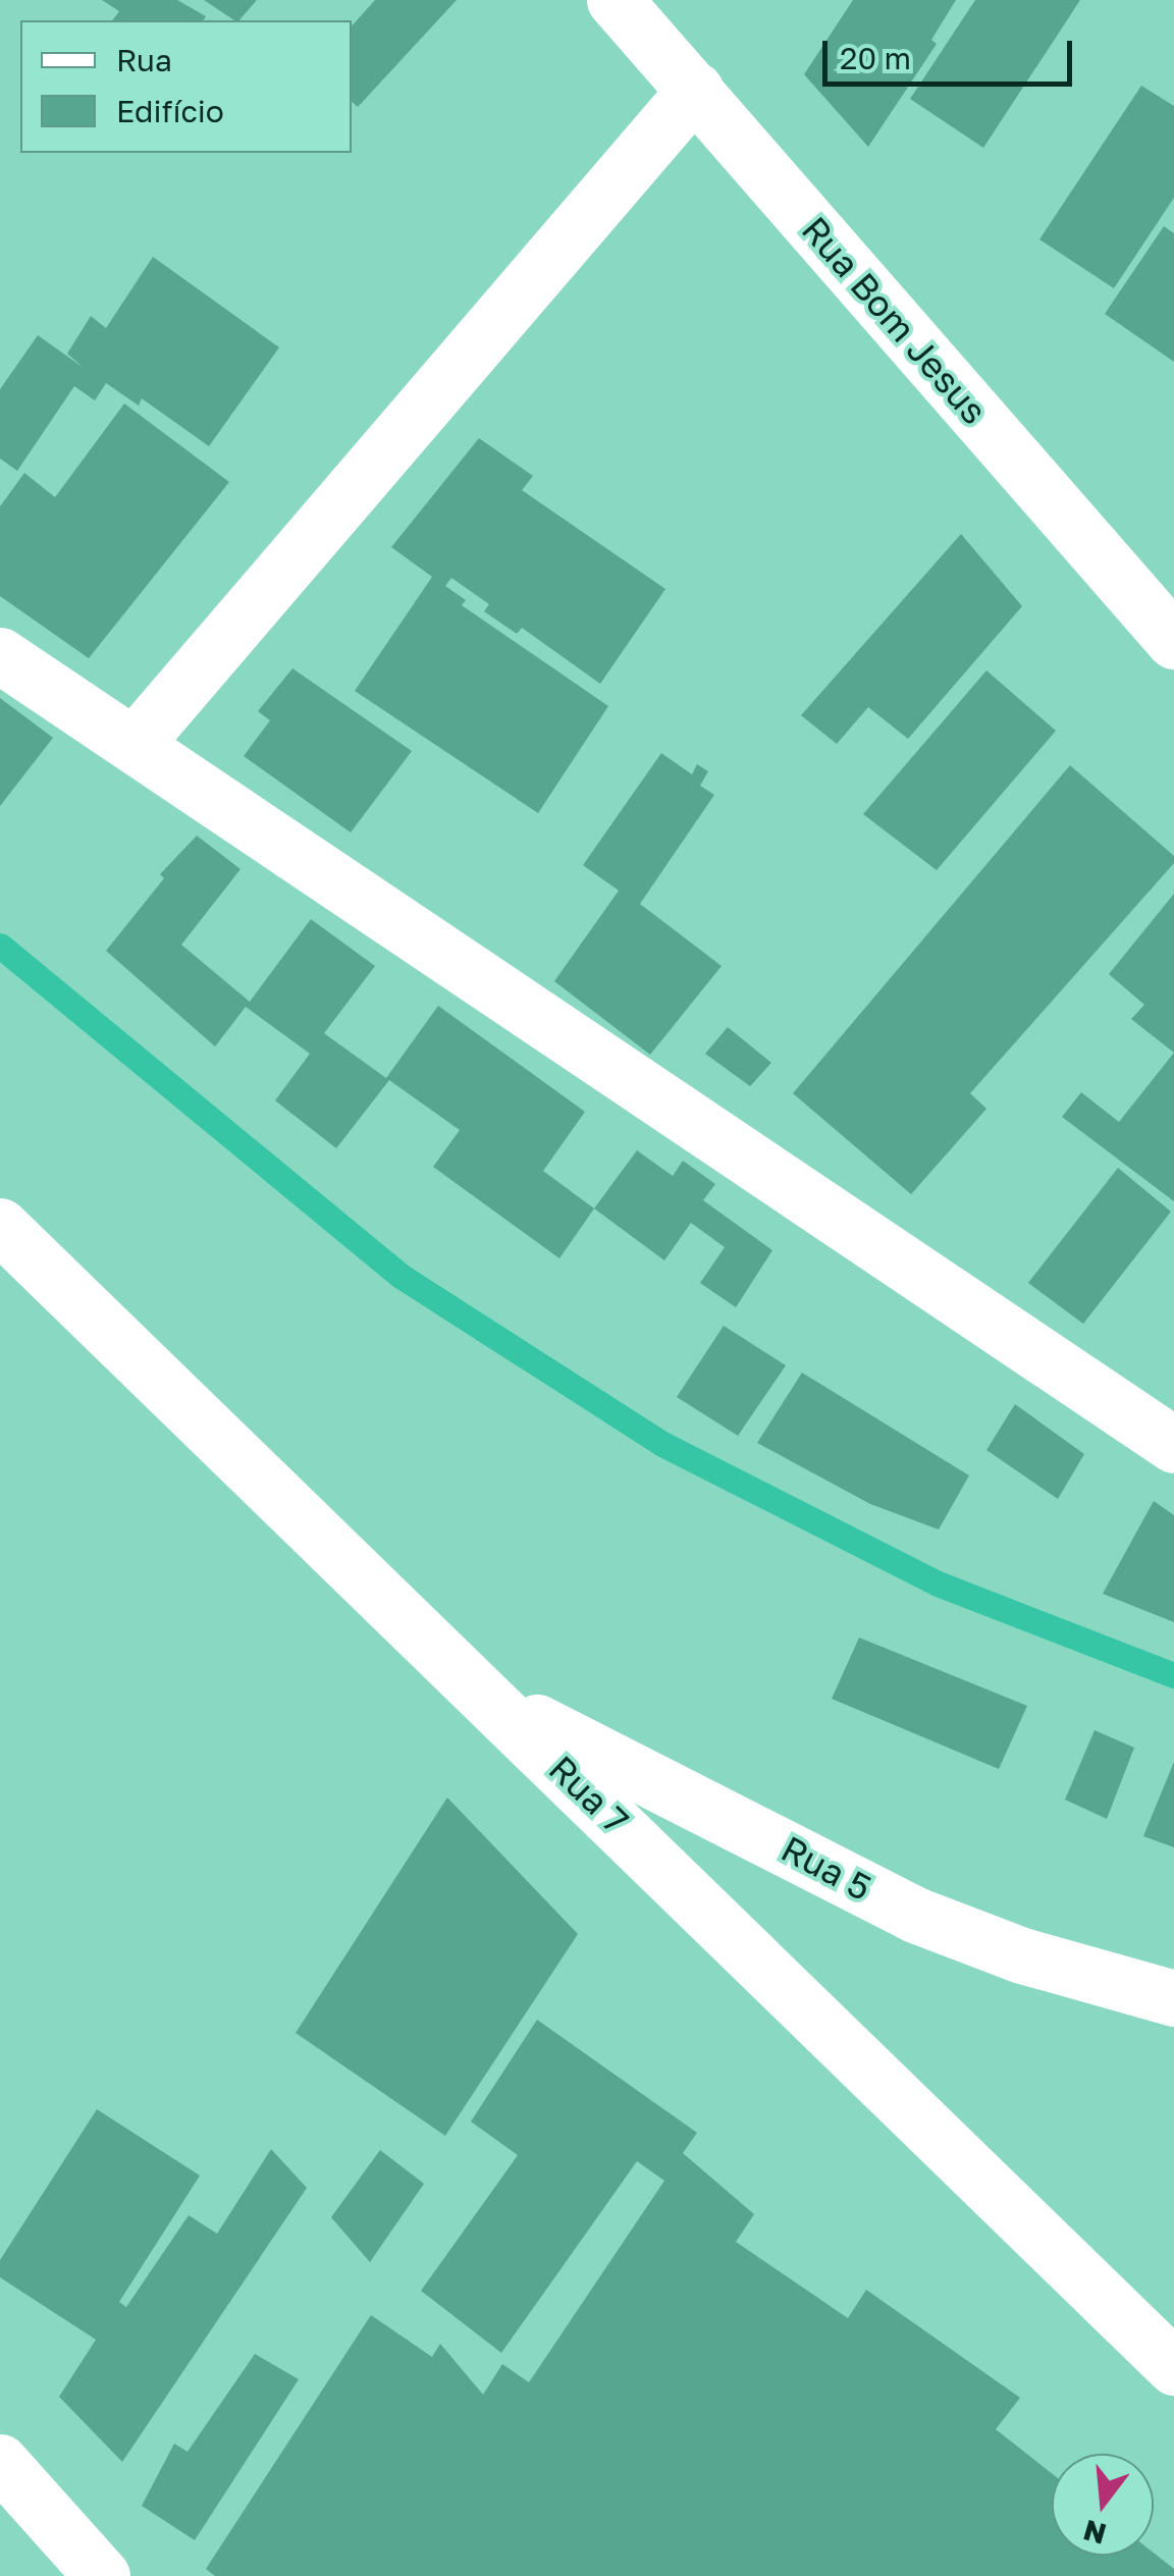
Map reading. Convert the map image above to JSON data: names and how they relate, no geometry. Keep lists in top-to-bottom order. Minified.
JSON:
{"streets":{"street":["Rua Bom Jesus","Rua 7","Rua 5"]},"crossings":[["Rua 7","Rua 5"]],"legend":["Rua","Edifício"],"scale_bar":"20 m","north":"bottom"}
